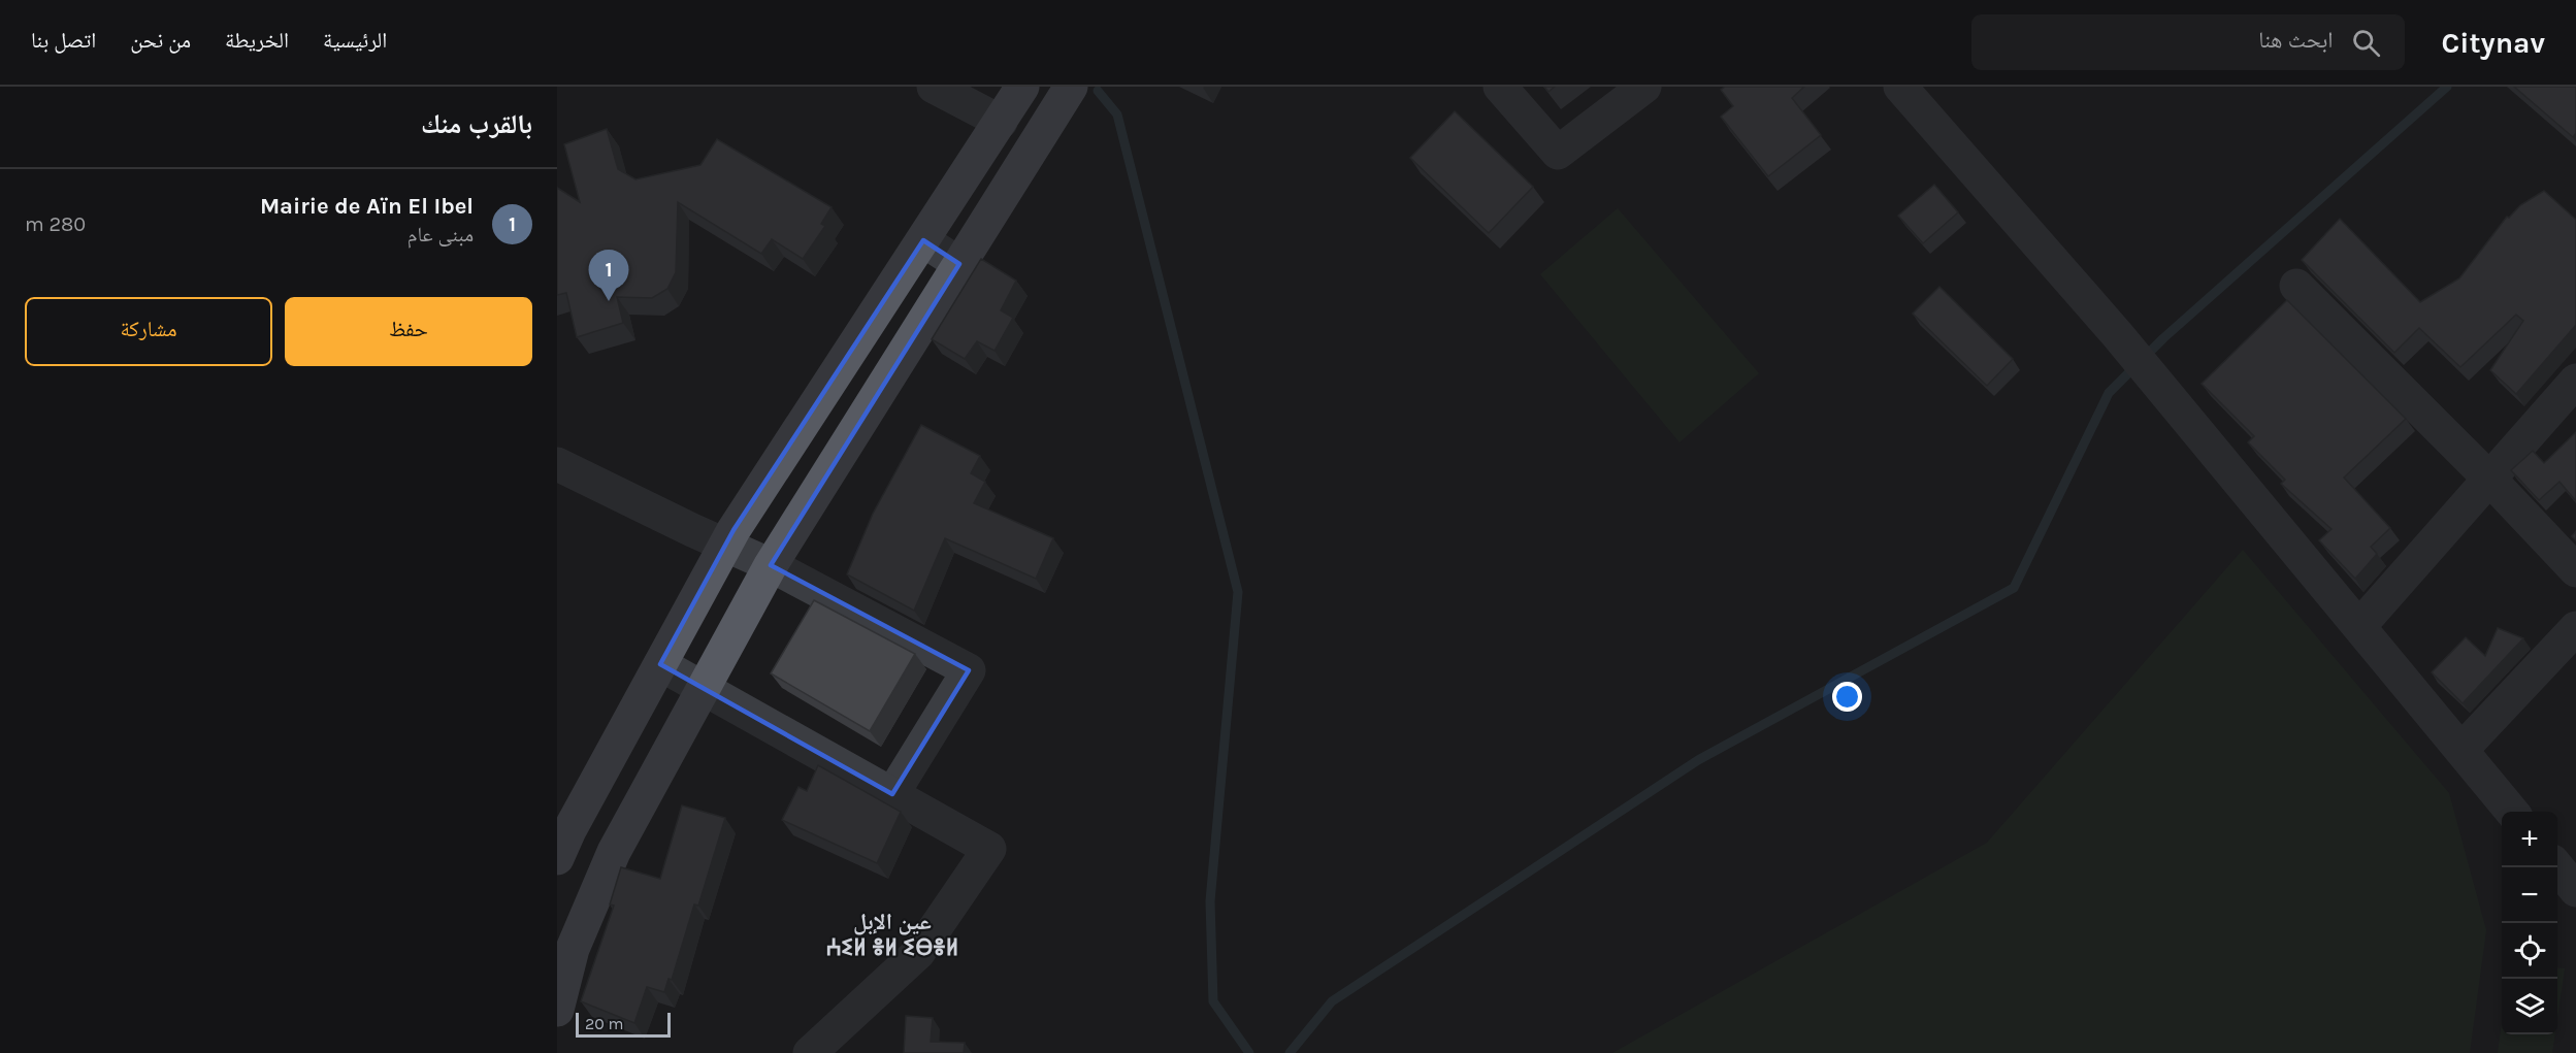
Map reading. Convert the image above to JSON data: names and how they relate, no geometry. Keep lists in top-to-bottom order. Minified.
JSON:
{"districts":["عين الإبل ⵄⵉⵍ ⴻⵍ ⵉⴱⴻⵍ"],"scale_bar":"20 m","page":{"header":"Citynav","search":"ابحث هنا","nav":["الرئيسية","الخريطة","من نحن","اتصل بنا"],"heading":"بالقرب منك","list":[{"mark":"1","name":"Mairie de Aïn El Ibel","note":"مبنى عام","value":"280 m"}],"pins":"1","buttons":["حفظ","مشاركة"],"map_buttons":["+","−"],"scale":"20 m"}}
